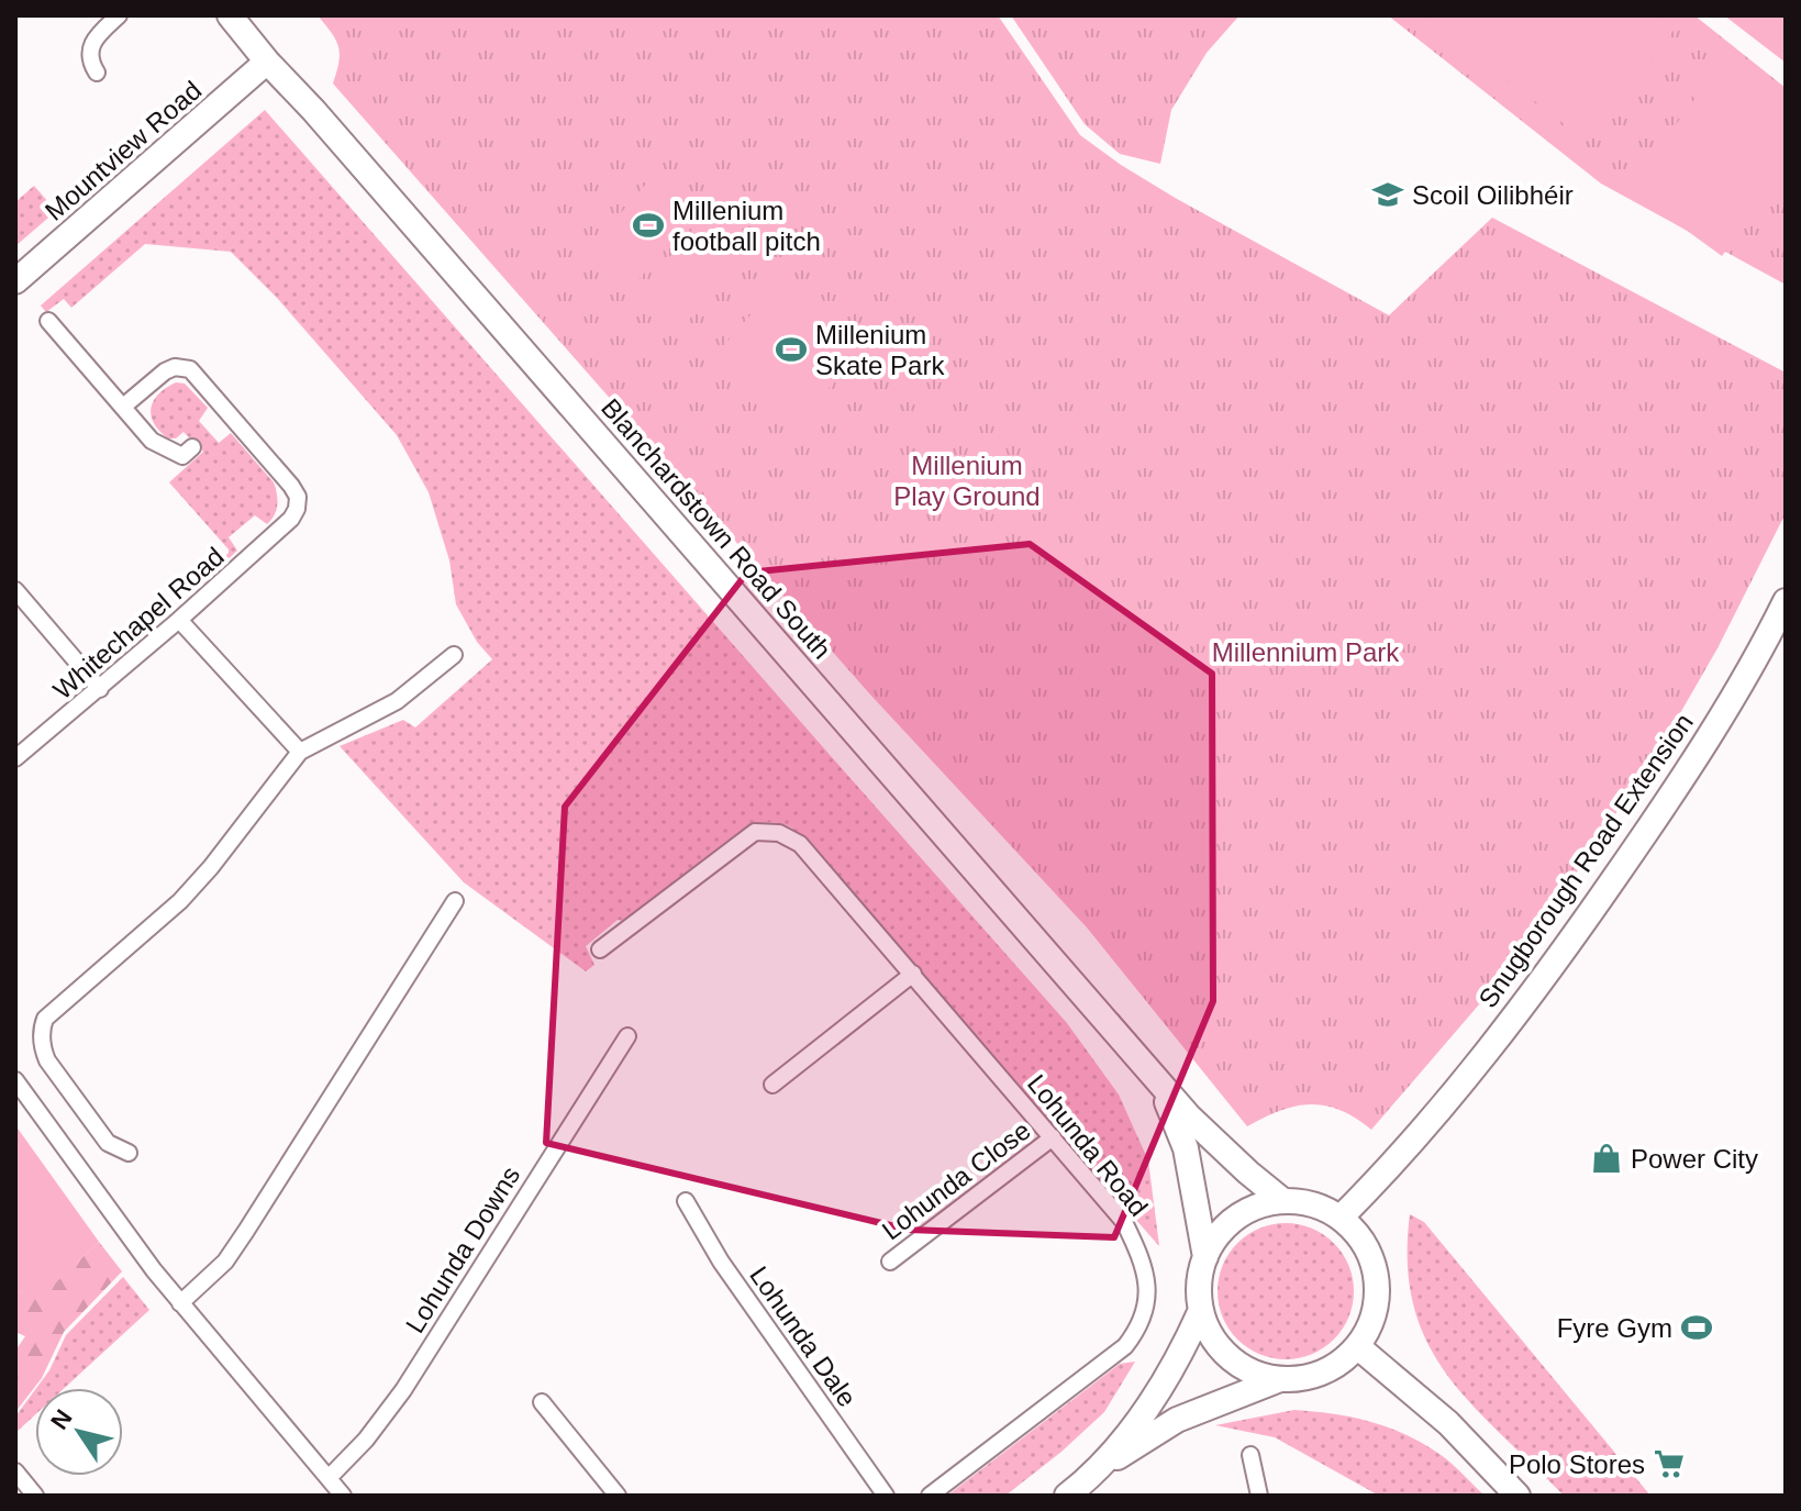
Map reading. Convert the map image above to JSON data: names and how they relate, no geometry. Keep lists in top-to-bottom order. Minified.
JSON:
{"streets":{"main road":["Mountview Road","Blanchardstown Road South","Snugborough Road Extension"],"street":["Whitechapel Road","Lohunda Road","Lohunda Close","Lohunda Downs","Lohunda Dale"]},"crossings":[["Mountview Road","Blanchardstown Road South"],["Blanchardstown Road South","Snugborough Road Extension"],["Lohunda Road","Lohunda Close"]],"parks":["Millenium Play Ground","Millennium Park"],"places":{"school or university":["Scoil Oilibhéir"],"sports":["Millenium football pitch","Millenium Skate Park","Fyre Gym"],"shop":["Power City"],"supermarket":["Polo Stores"]},"north":"top left"}
